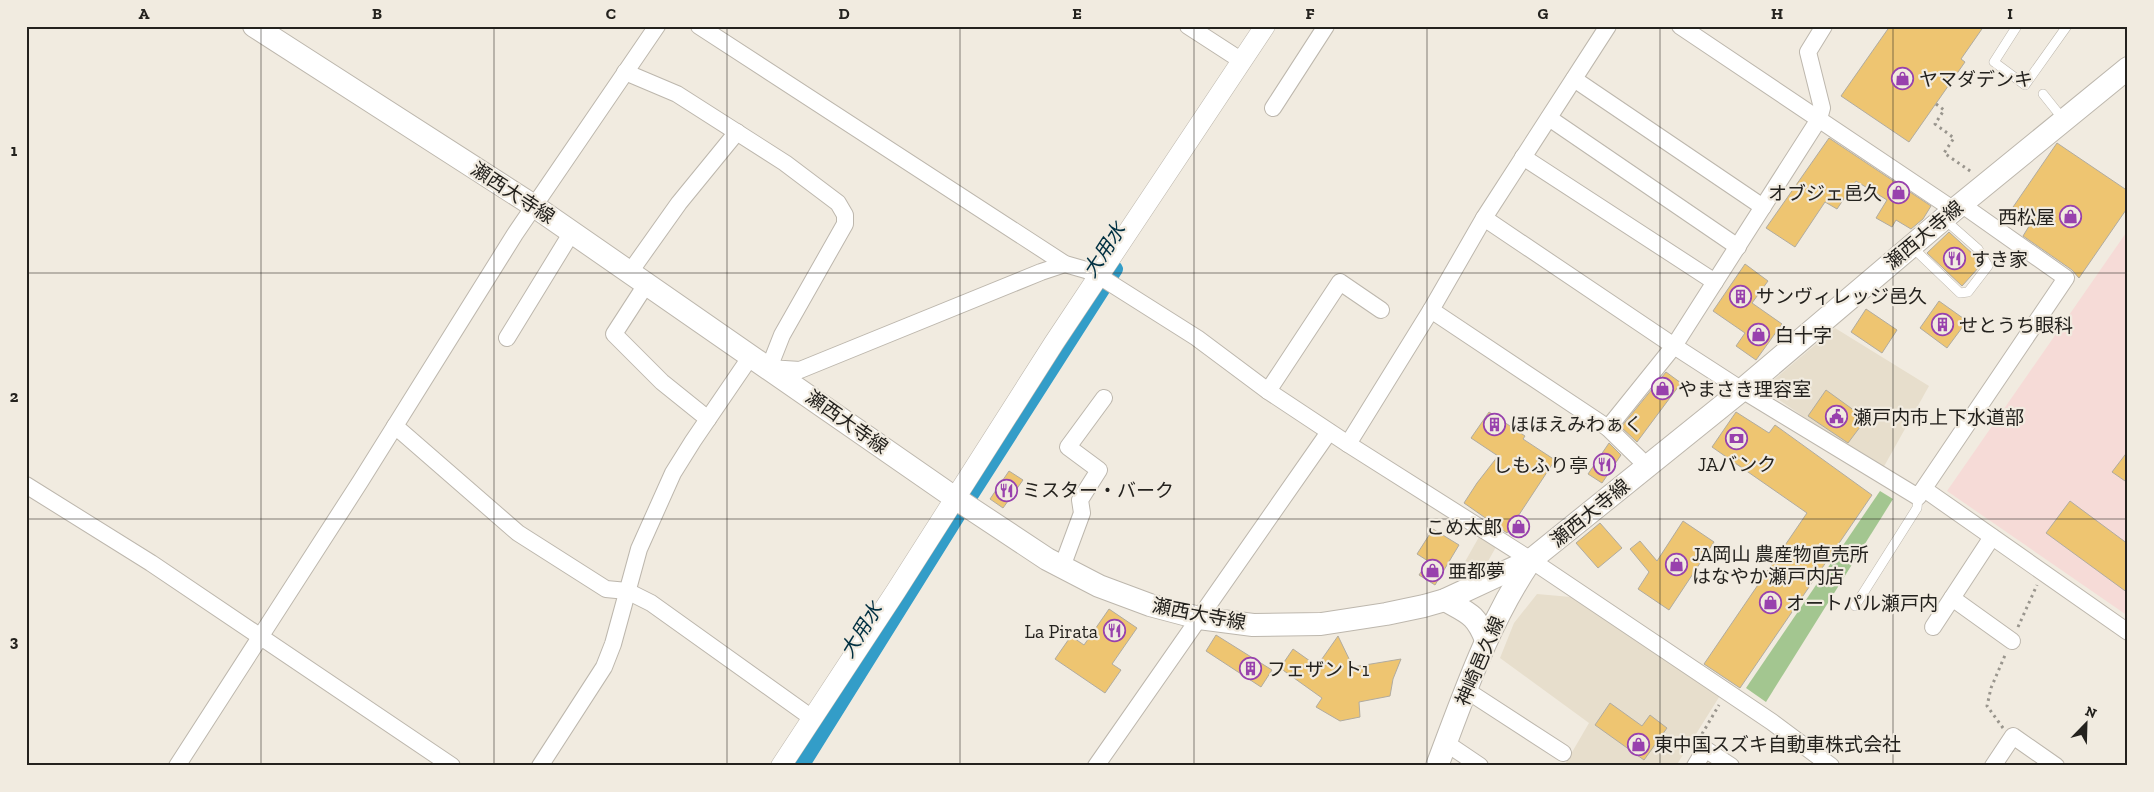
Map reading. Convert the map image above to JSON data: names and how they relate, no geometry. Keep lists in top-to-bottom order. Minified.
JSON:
{"streets":{"main road":["瀬西大寺線","神崎邑久線"]},"crossings":[["瀬西大寺線","神崎邑久線"]],"water":["大用水"],"places":{"shop":["ヤマダデンキ","オブジェ邑久","西松屋","白十字","やまさき理容室","こめ太郎","JA岡山 農産物直売所 はなやか瀬戸内店","亜都夢","オートパル瀬戸内","東中国スズキ自動車株式会社"],"restaurant":["すき家","しもふり亭","ミスター・バーク","La Pirata"],"building":["サンヴィレッジ邑久","せとうち眼科","ほほえみわぁく","フェザント1"],"public building":["瀬戸内市上下水道部"],"bank":["JAバンク"]},"north":"top right","grid":{"columns":["A","B","C","D","E","F","G","H","I"],"rows":["1","2","3"]}}
